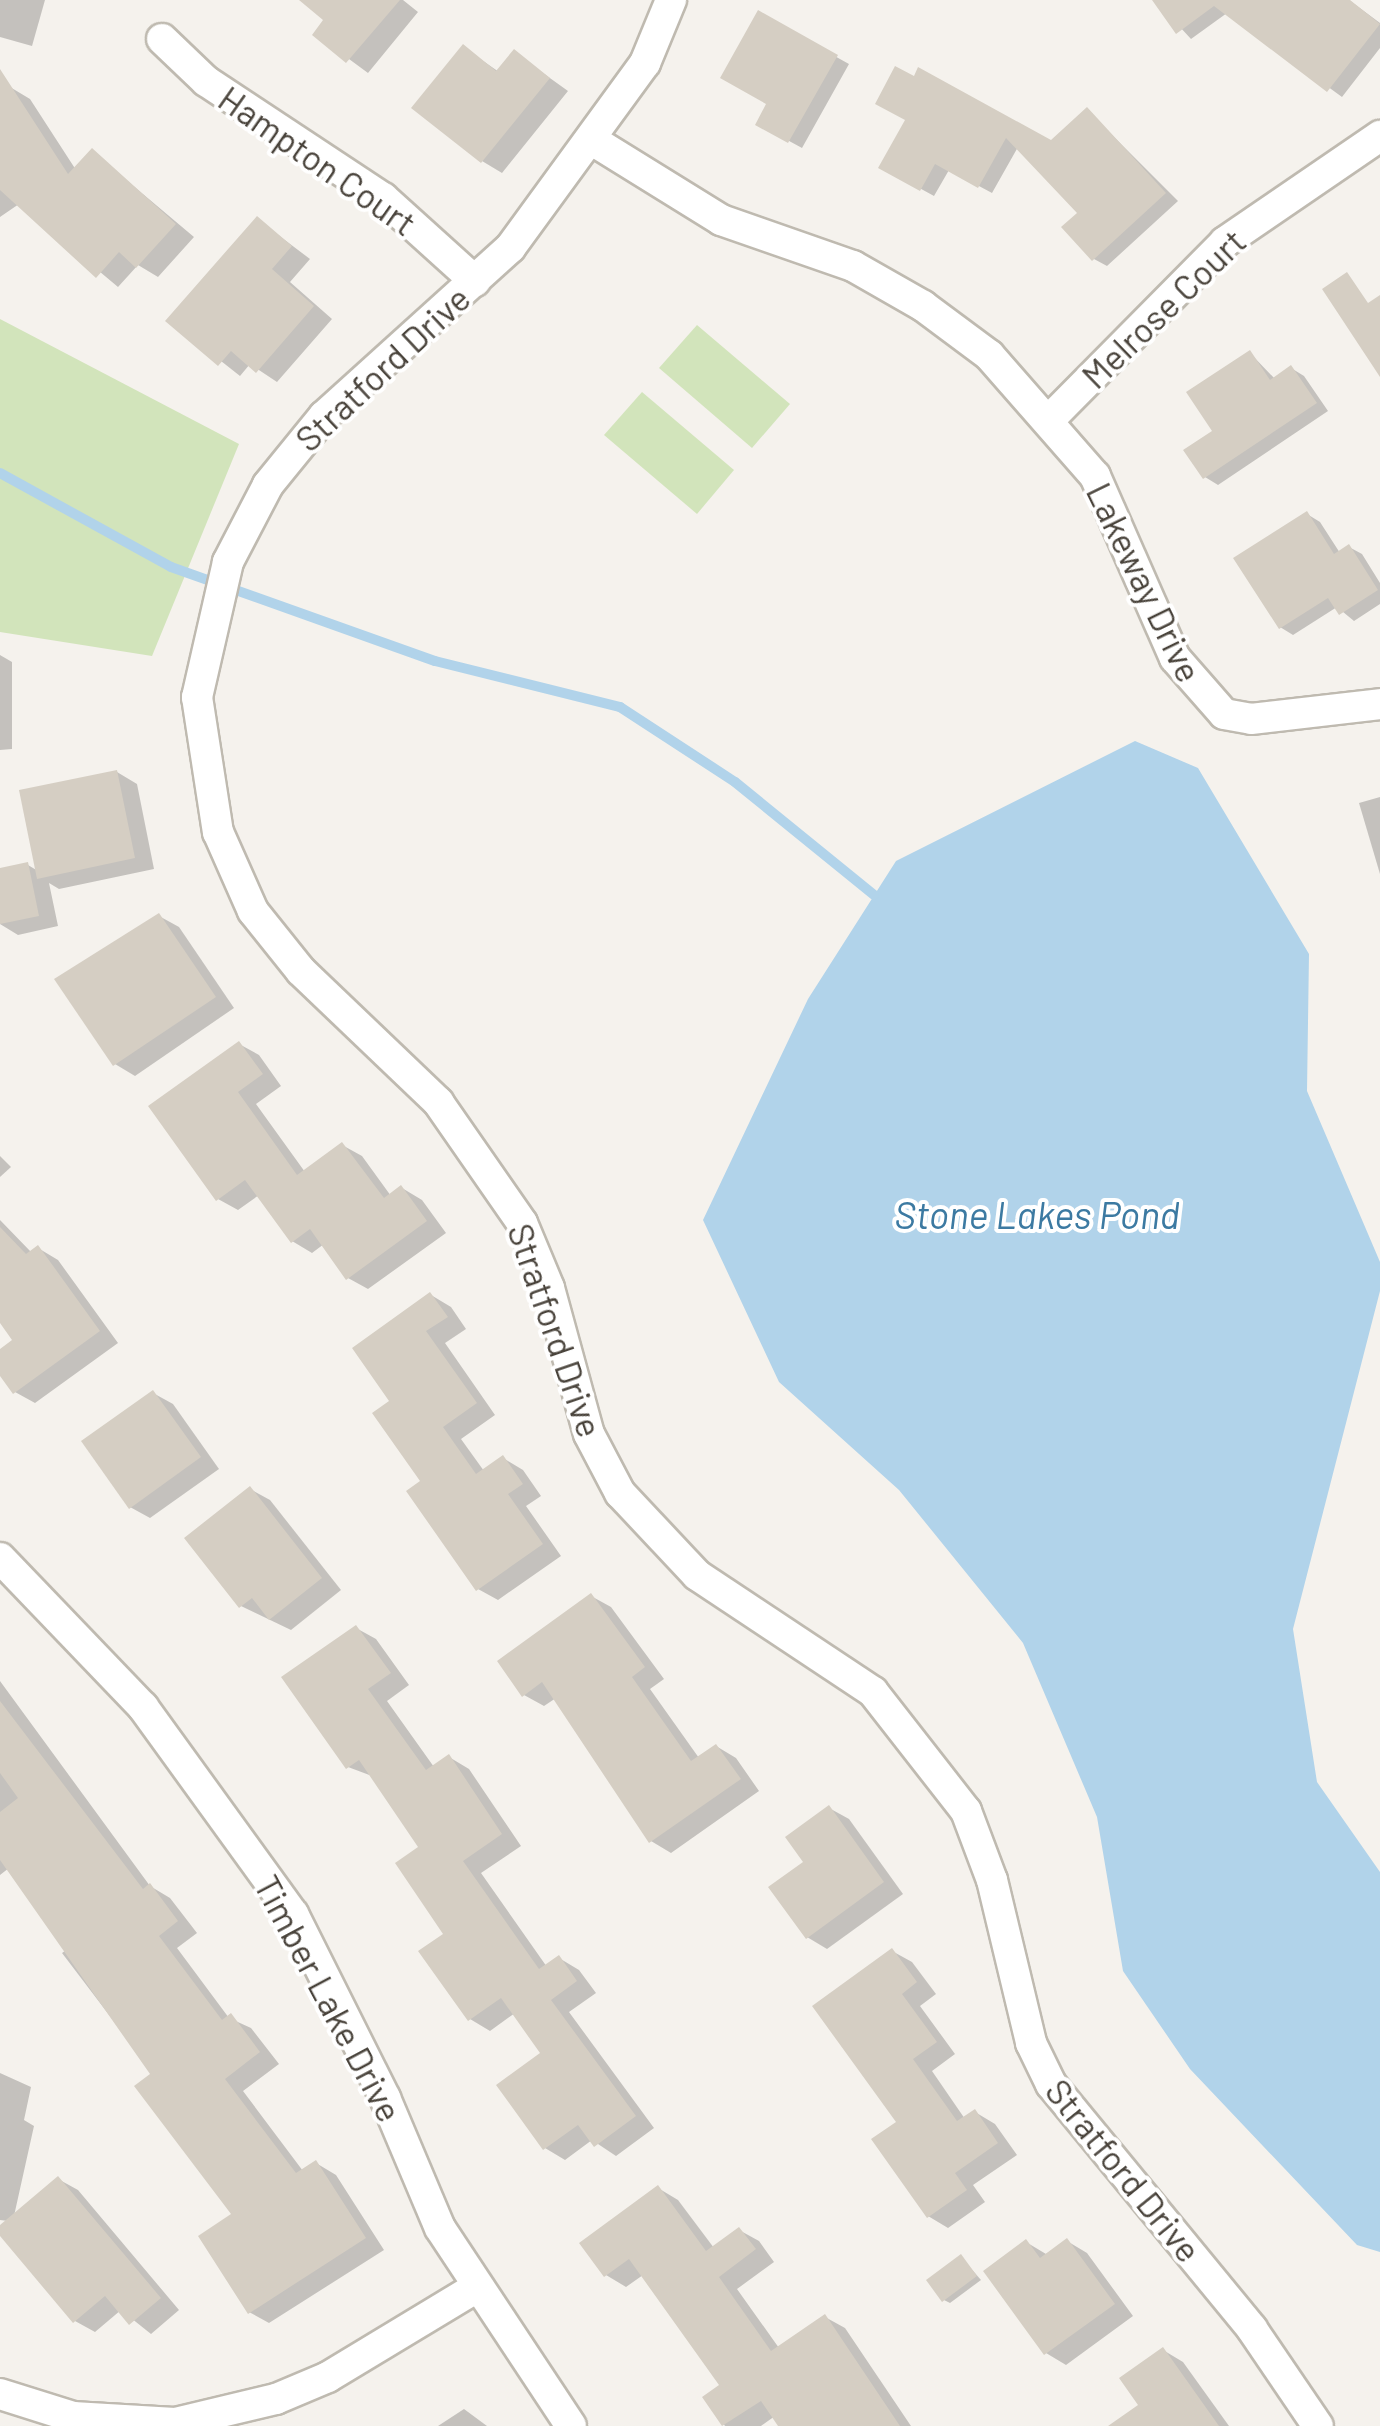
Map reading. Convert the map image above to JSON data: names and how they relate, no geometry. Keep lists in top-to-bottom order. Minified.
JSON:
{"streets":{"street":["Hampton Court","Melrose Court","Stratford Drive","Lakeway Drive","Timber Lake Drive"]},"crossings":[["Hampton Court","Stratford Drive"],["Melrose Court","Lakeway Drive"],["Stratford Drive","Lakeway Drive"]],"water":["Stone Lakes Pond"]}
